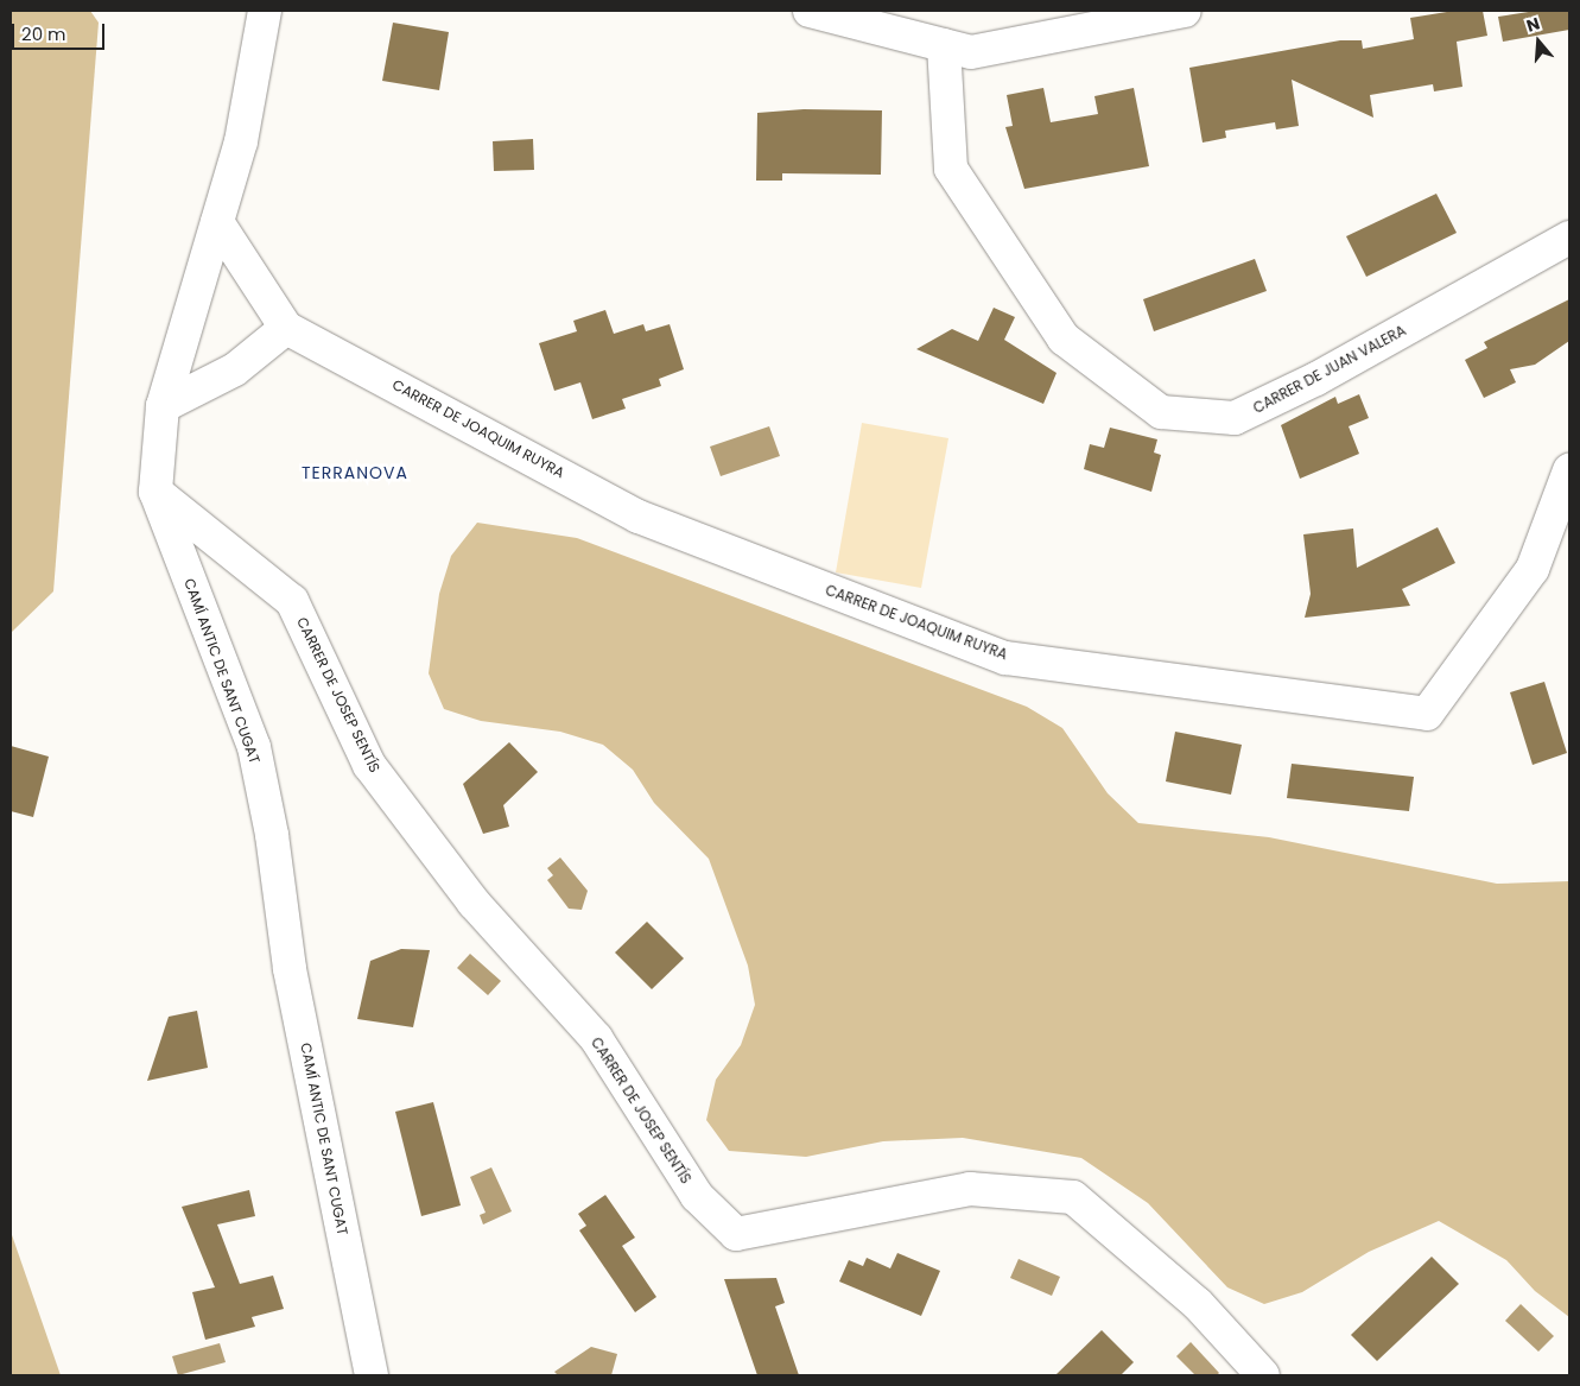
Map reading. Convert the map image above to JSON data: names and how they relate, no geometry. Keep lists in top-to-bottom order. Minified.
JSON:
{"streets":{"street":["CARRER DE JUAN VALERA","CARRER DE JOAQUIM RUYRA","CAMÍ ANTIC DE SANT CUGAT","CARRER DE JOSEP SENTÍS"]},"crossings":[["CARRER DE JOAQUIM RUYRA","CAMÍ ANTIC DE SANT CUGAT"],["CAMÍ ANTIC DE SANT CUGAT","CARRER DE JOSEP SENTÍS"]],"districts":["TERRANOVA"],"scale_bar":"20 m","north":"top"}
